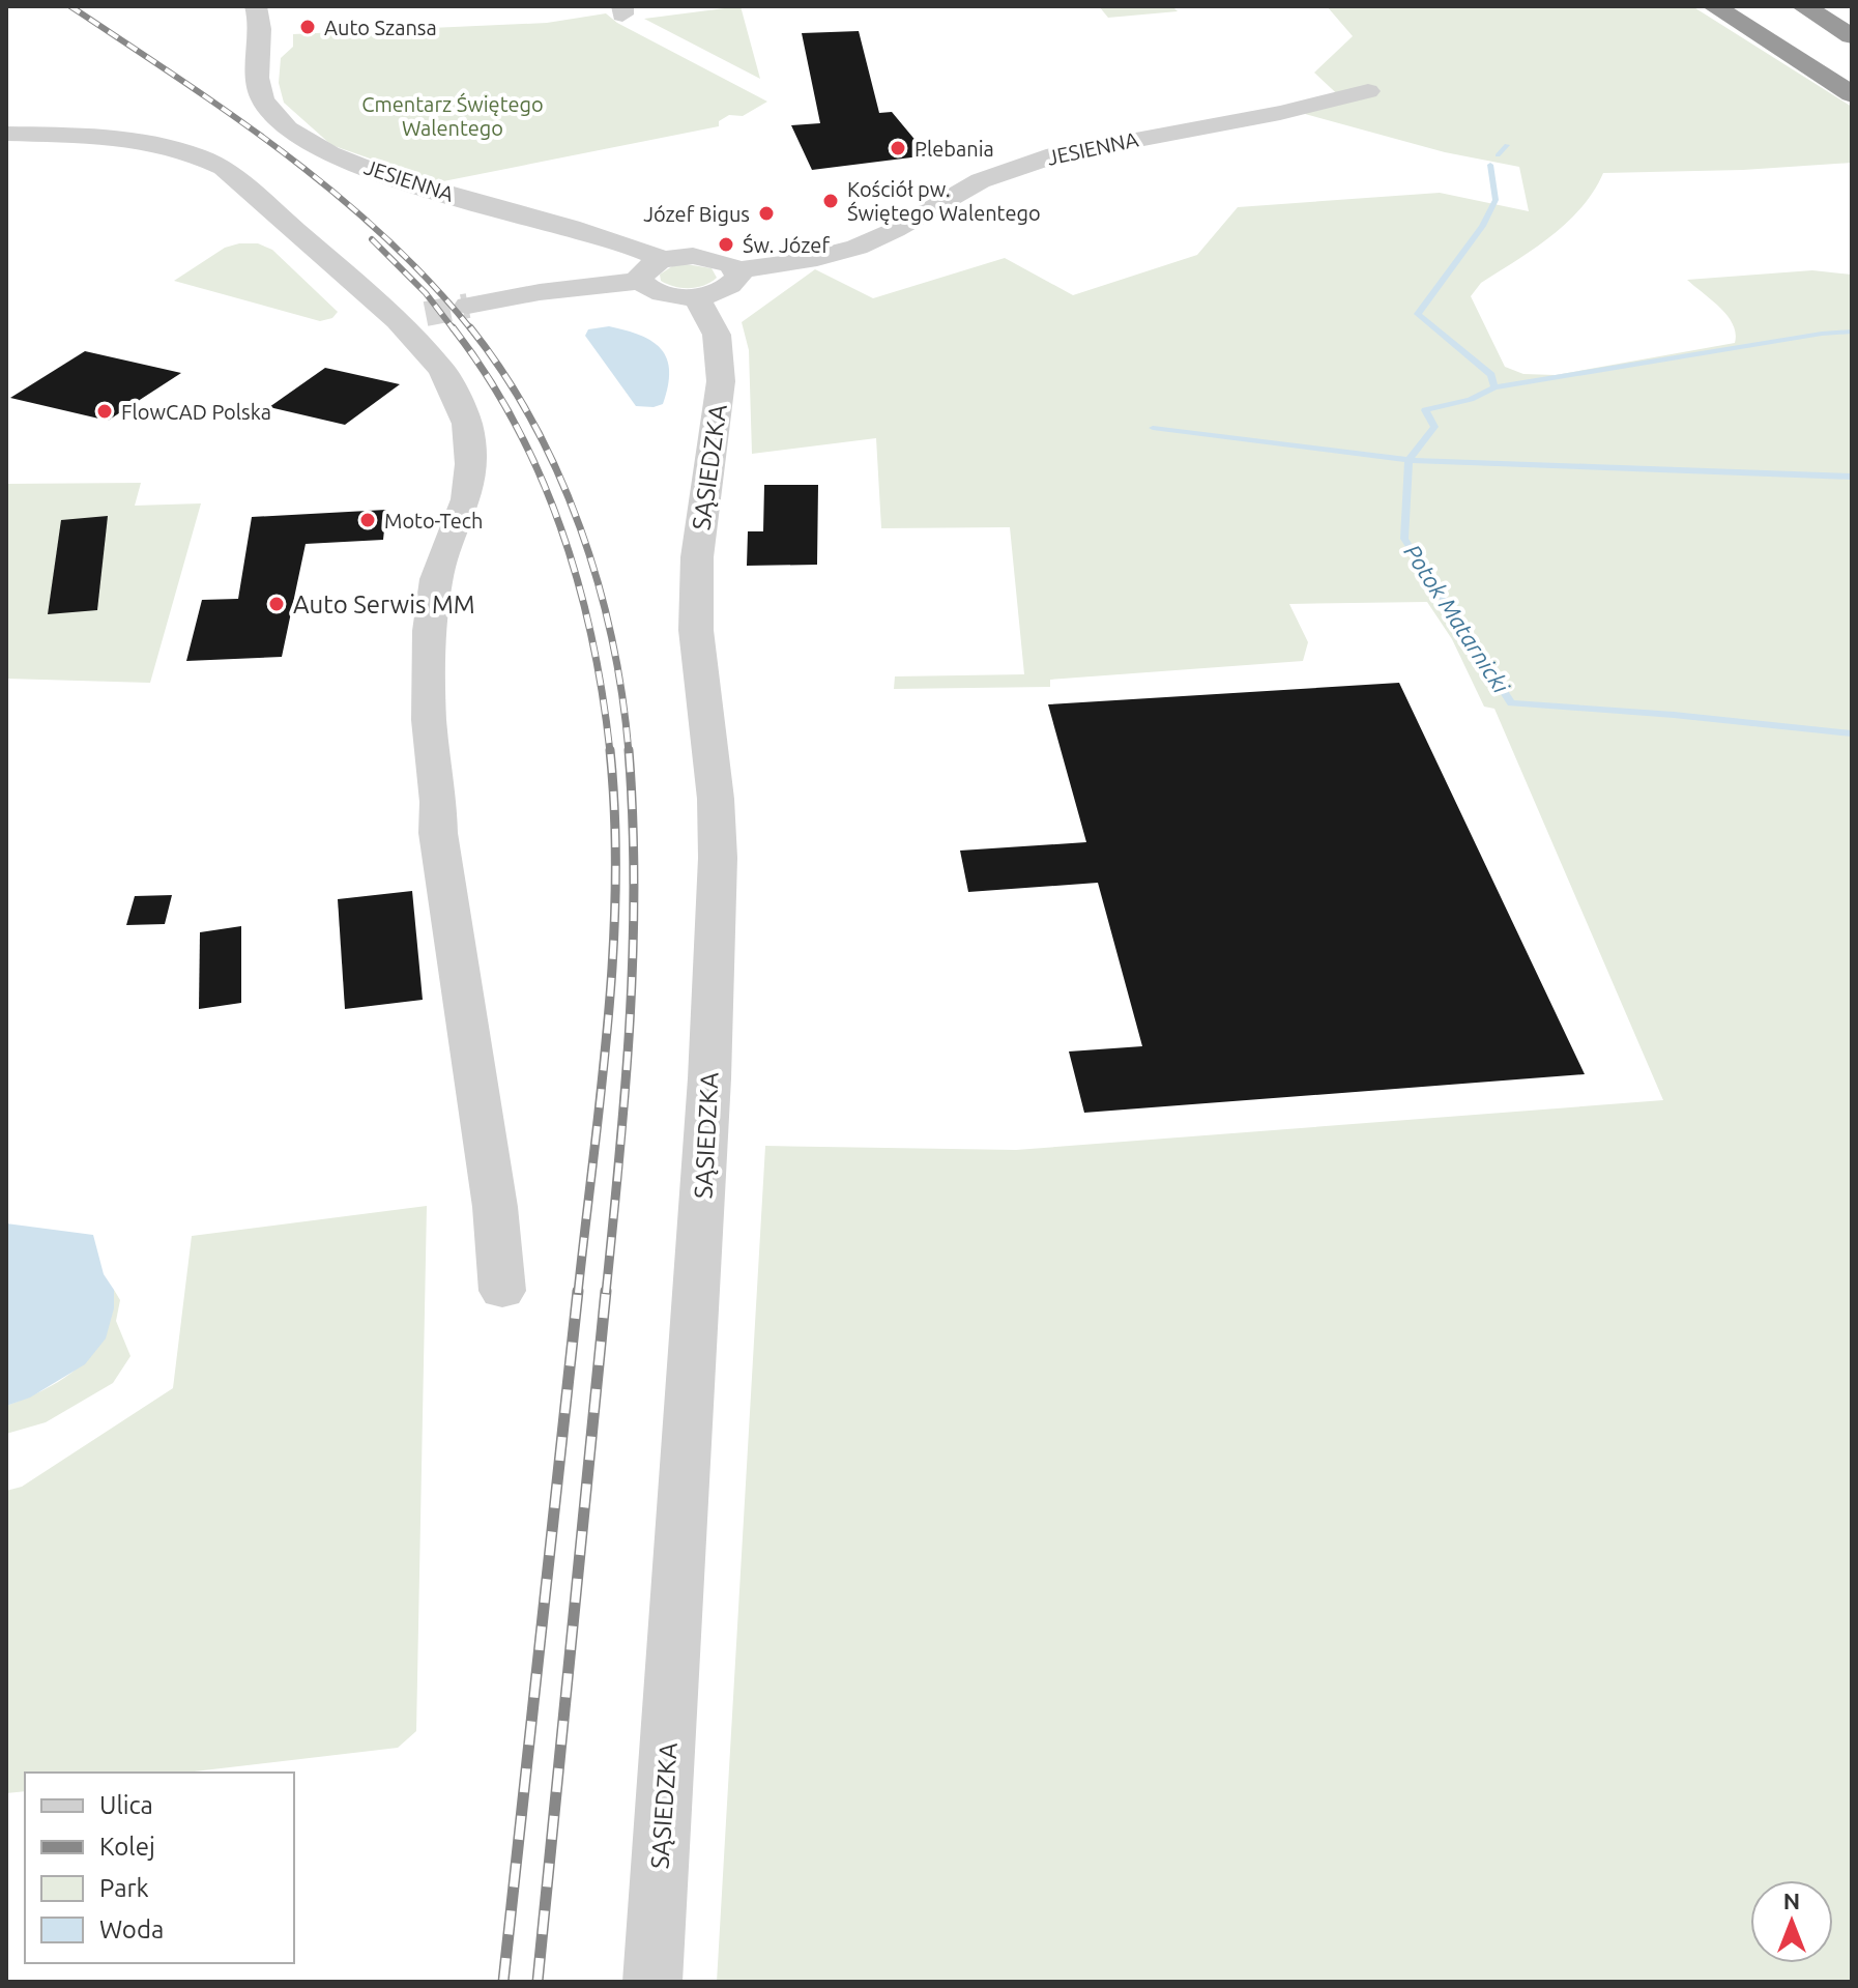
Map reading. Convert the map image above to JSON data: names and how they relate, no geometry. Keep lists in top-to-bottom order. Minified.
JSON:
{"streets":{"street":["JESIENNA","SĄSIEDZKA"]},"water":["Potok Matarnicki"],"parks":["Cmentarz Świętego Walentego"],"places":["Auto Szansa","Plebania","Kościół pw. Świętego Walentego","Józef Bigus","Św. Józef","FlowCAD Polska","Moto-Tech","Auto Serwis MM"],"legend":["Ulica","Kolej","Park","Woda"],"north":"top"}
